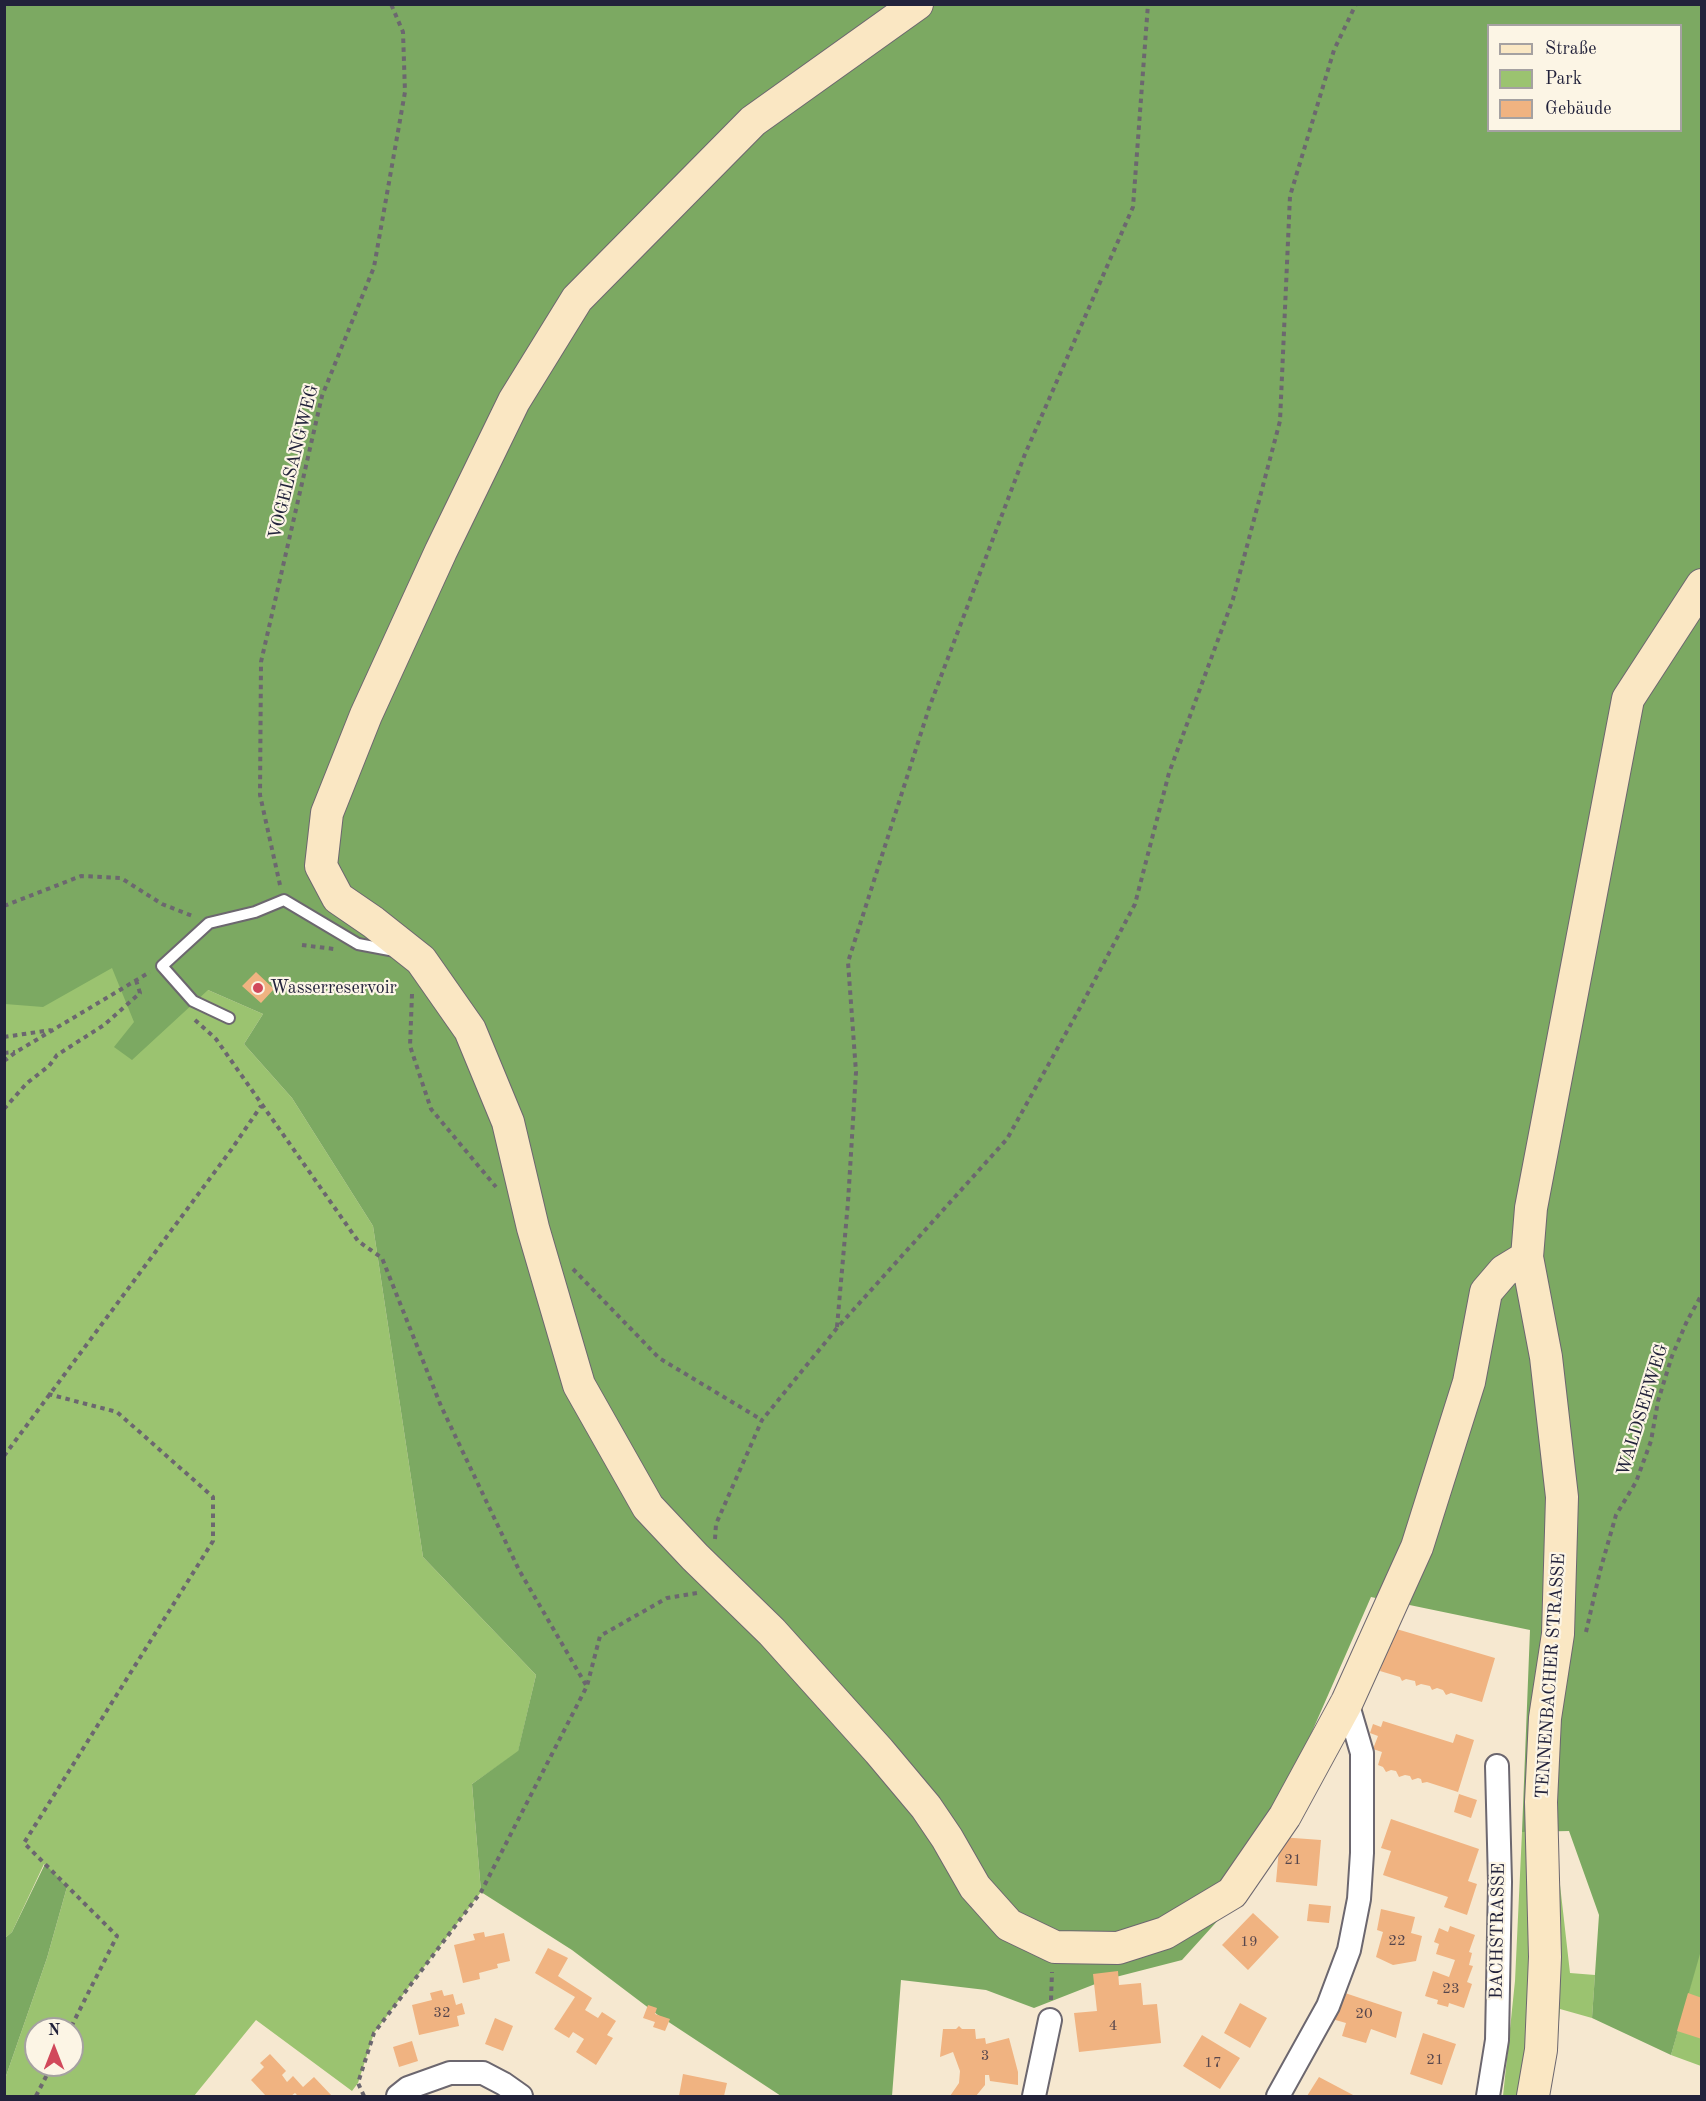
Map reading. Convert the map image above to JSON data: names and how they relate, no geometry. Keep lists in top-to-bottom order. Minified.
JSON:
{"streets":{"street":["TENNENBACHER STRASSE","BACHSTRASSE"],"path":["VOGELSANGWEG","WALDSEEWEG"]},"places":["Wasserreservoir"],"house_numbers":["21","22","19","23","32","20","4","3","21","17"],"legend":["Straße","Park","Gebäude"],"north":"top"}
